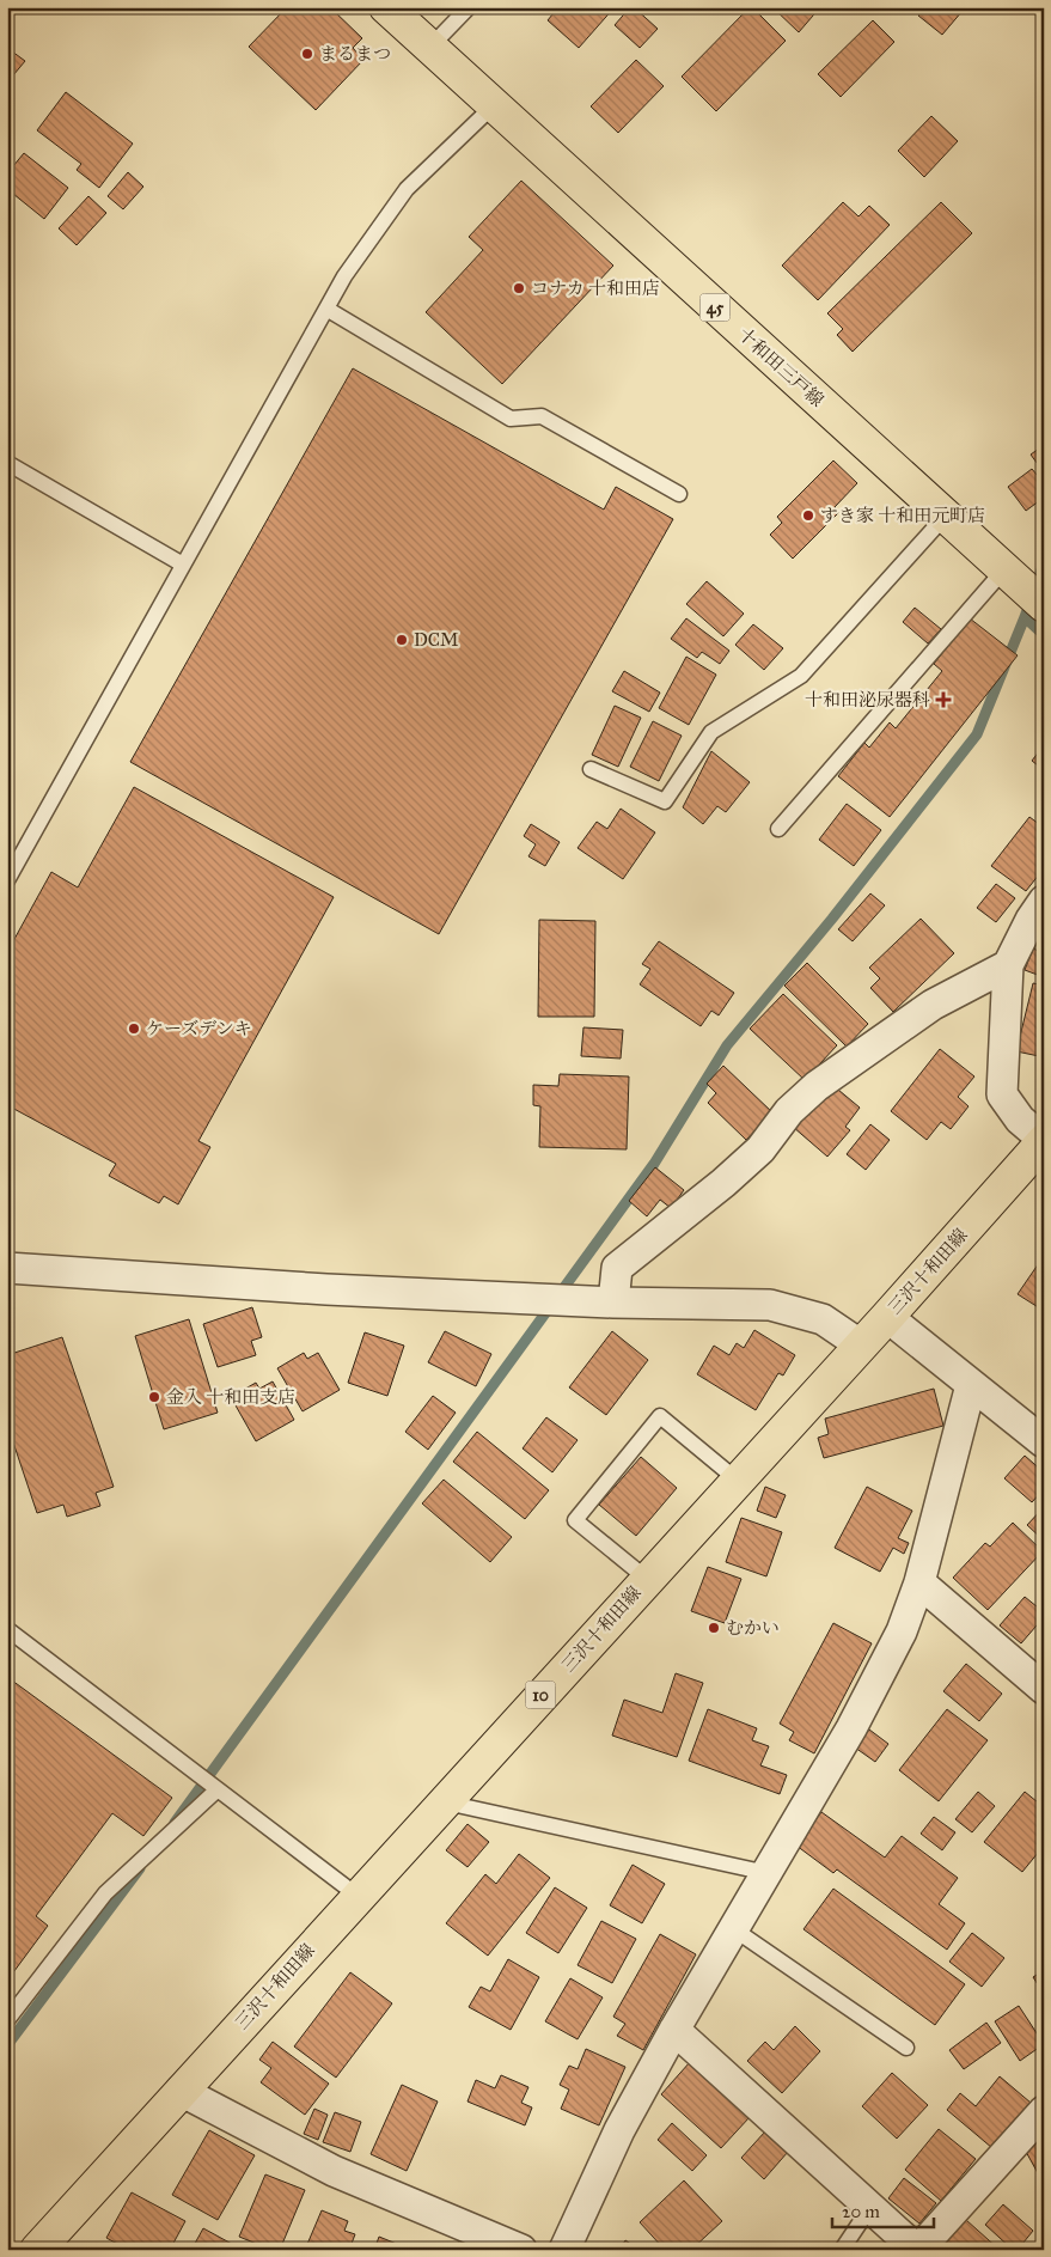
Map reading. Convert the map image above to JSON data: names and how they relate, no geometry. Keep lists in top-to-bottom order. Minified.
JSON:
{"streets":{"main road":["45","十和田三戸線","三沢十和田線","10"]},"places":{"other":["まるまつ","コナカ 十和田店","すき家 十和田元町店","DCM","ケーズデンキ","金入 十和田支店","むかい"],"health":["十和田泌尿器科"]},"scale_bar":"20 m"}
